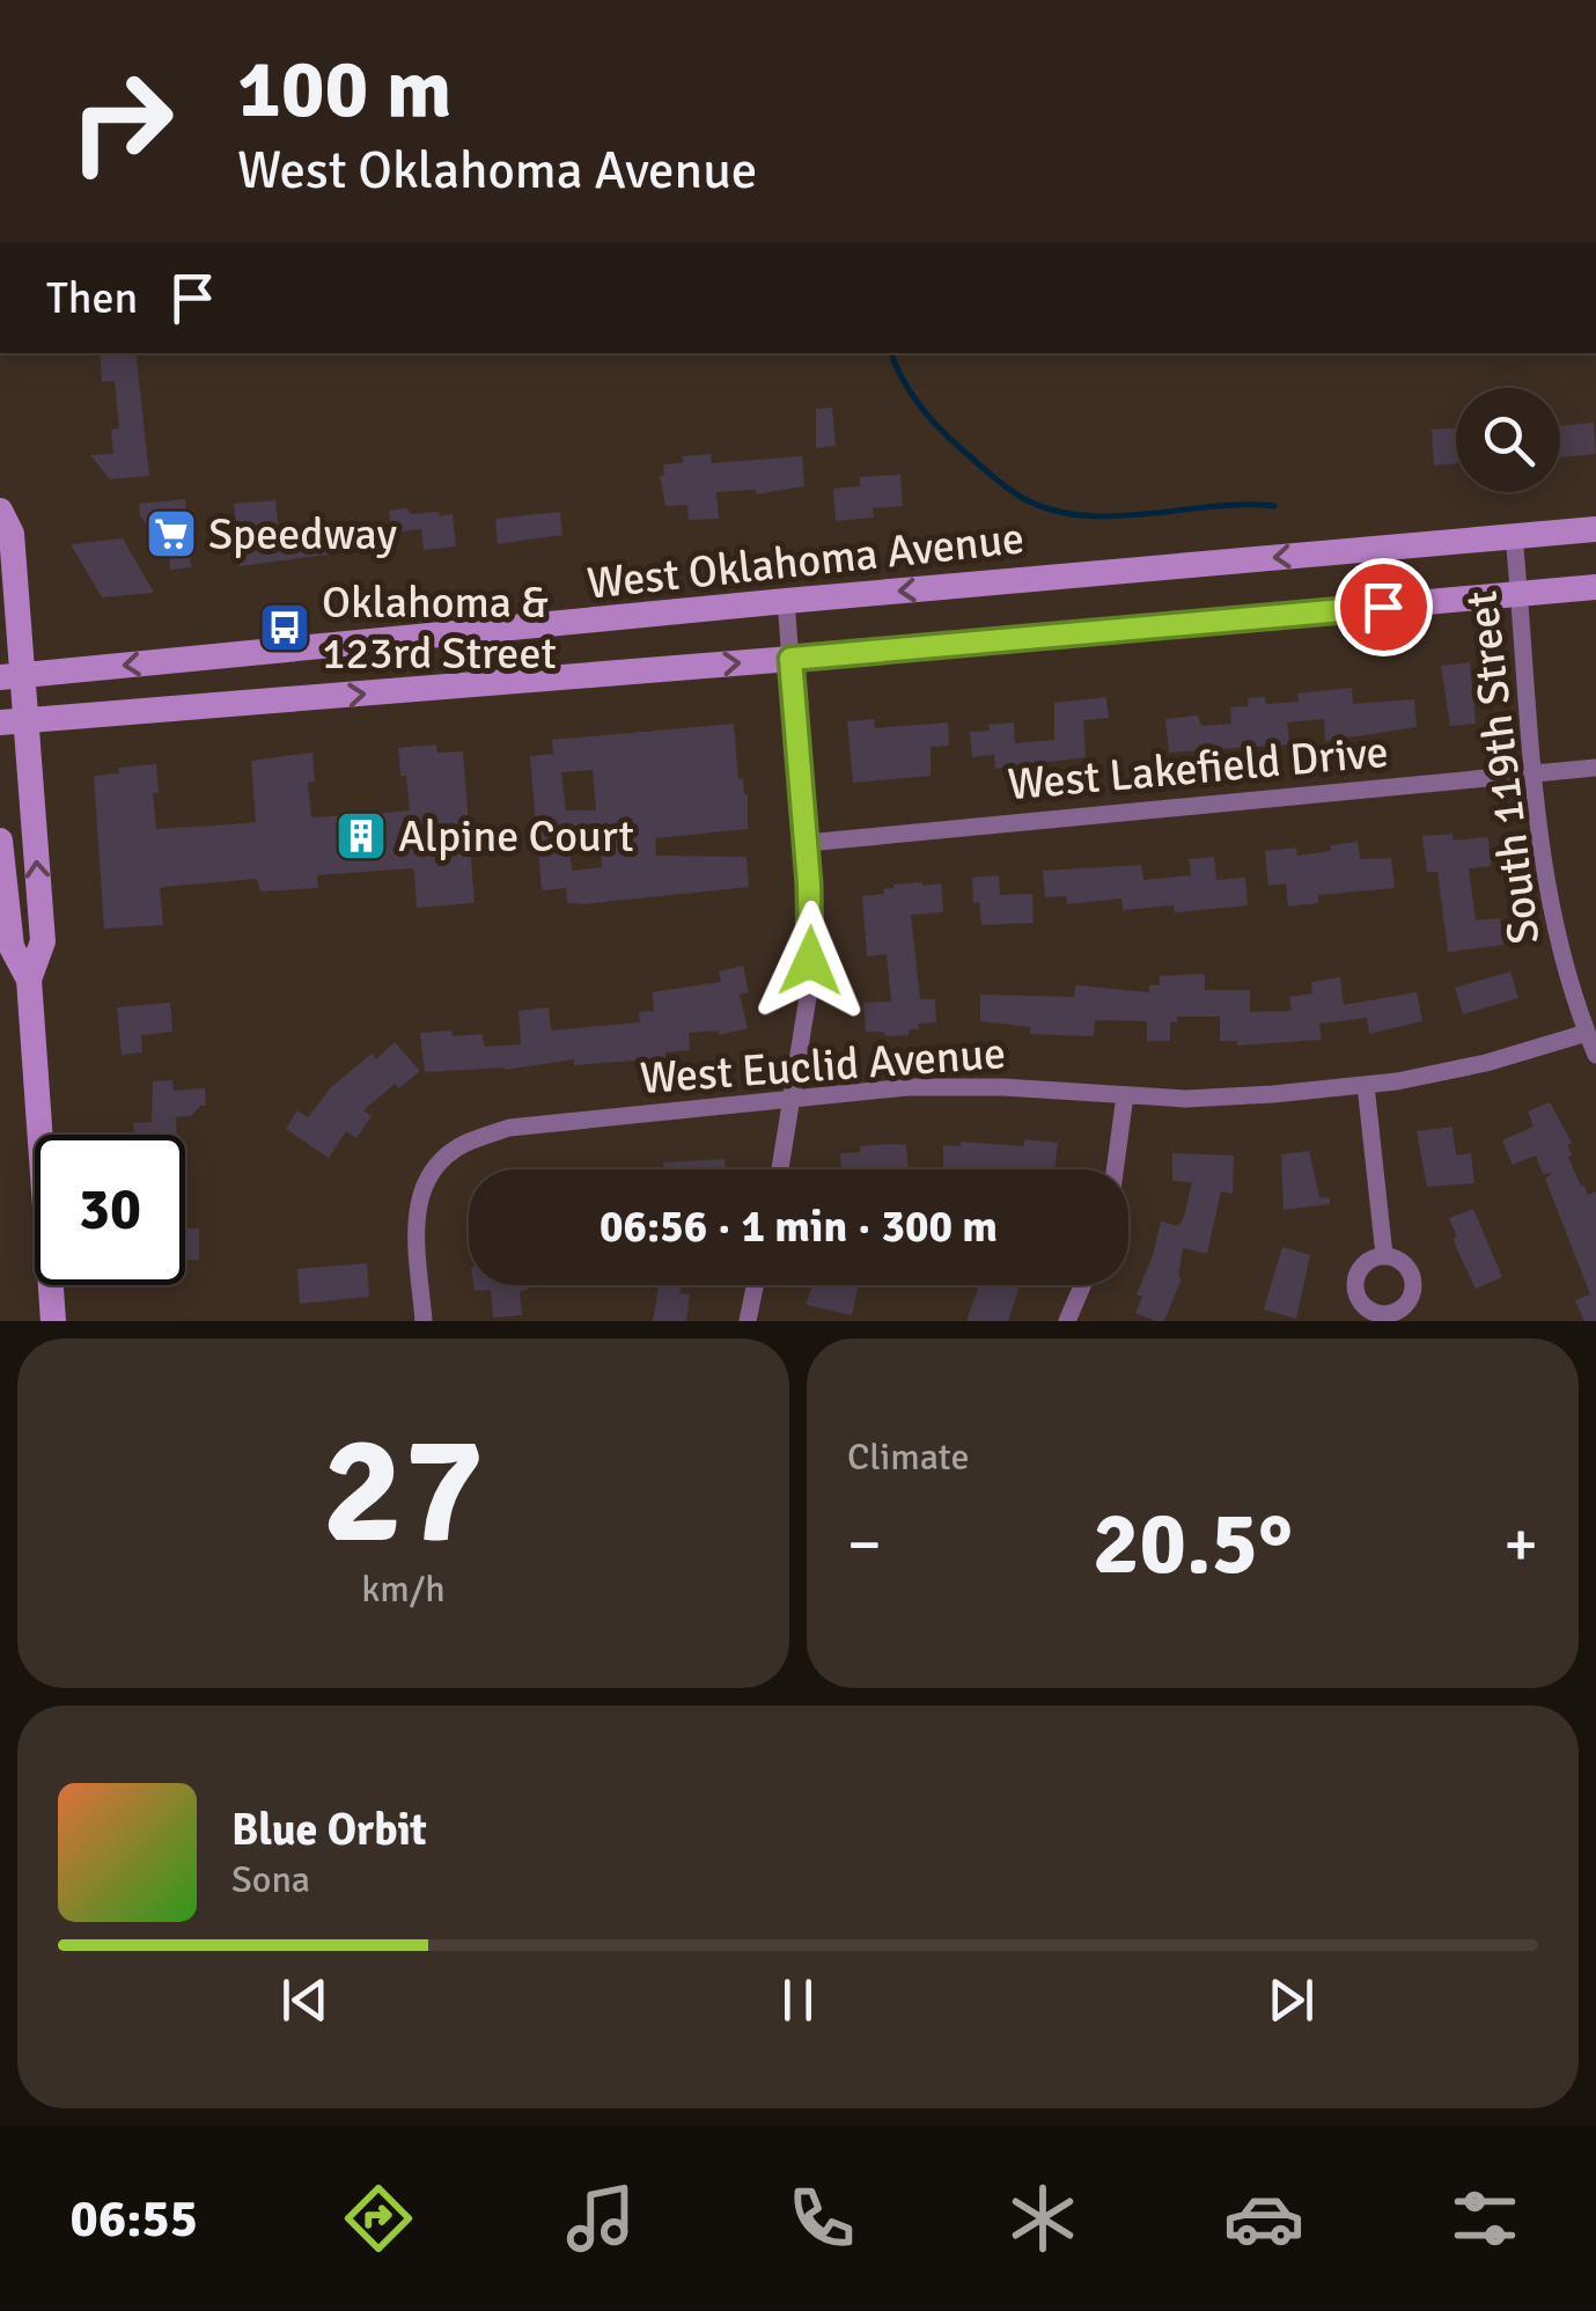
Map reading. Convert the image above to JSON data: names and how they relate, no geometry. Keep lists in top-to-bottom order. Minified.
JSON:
{"streets":{"main road":["West Oklahoma Avenue"],"street":["West Lakefield Drive","South 119th Street","West Euclid Avenue"]},"crossings":[["West Oklahoma Avenue","South 119th Street"],["West Lakefield Drive","South 119th Street"],["South 119th Street","West Euclid Avenue"]],"places":{"supermarket":["Speedway"],"bus stop":["Oklahoma & 123rd Street"],"building":["Alpine Court"]},"page":{"turn":["100 m","West Oklahoma Avenue"],"then":"Then","limit":"30","trip":"06:56 · 1 min · 300 m","tile":[["27","km/h"],"Climate"],"heat":["−","20.5°","+"],"song":["Blue Orbit","Sona"],"tabs":"06:55"}}
